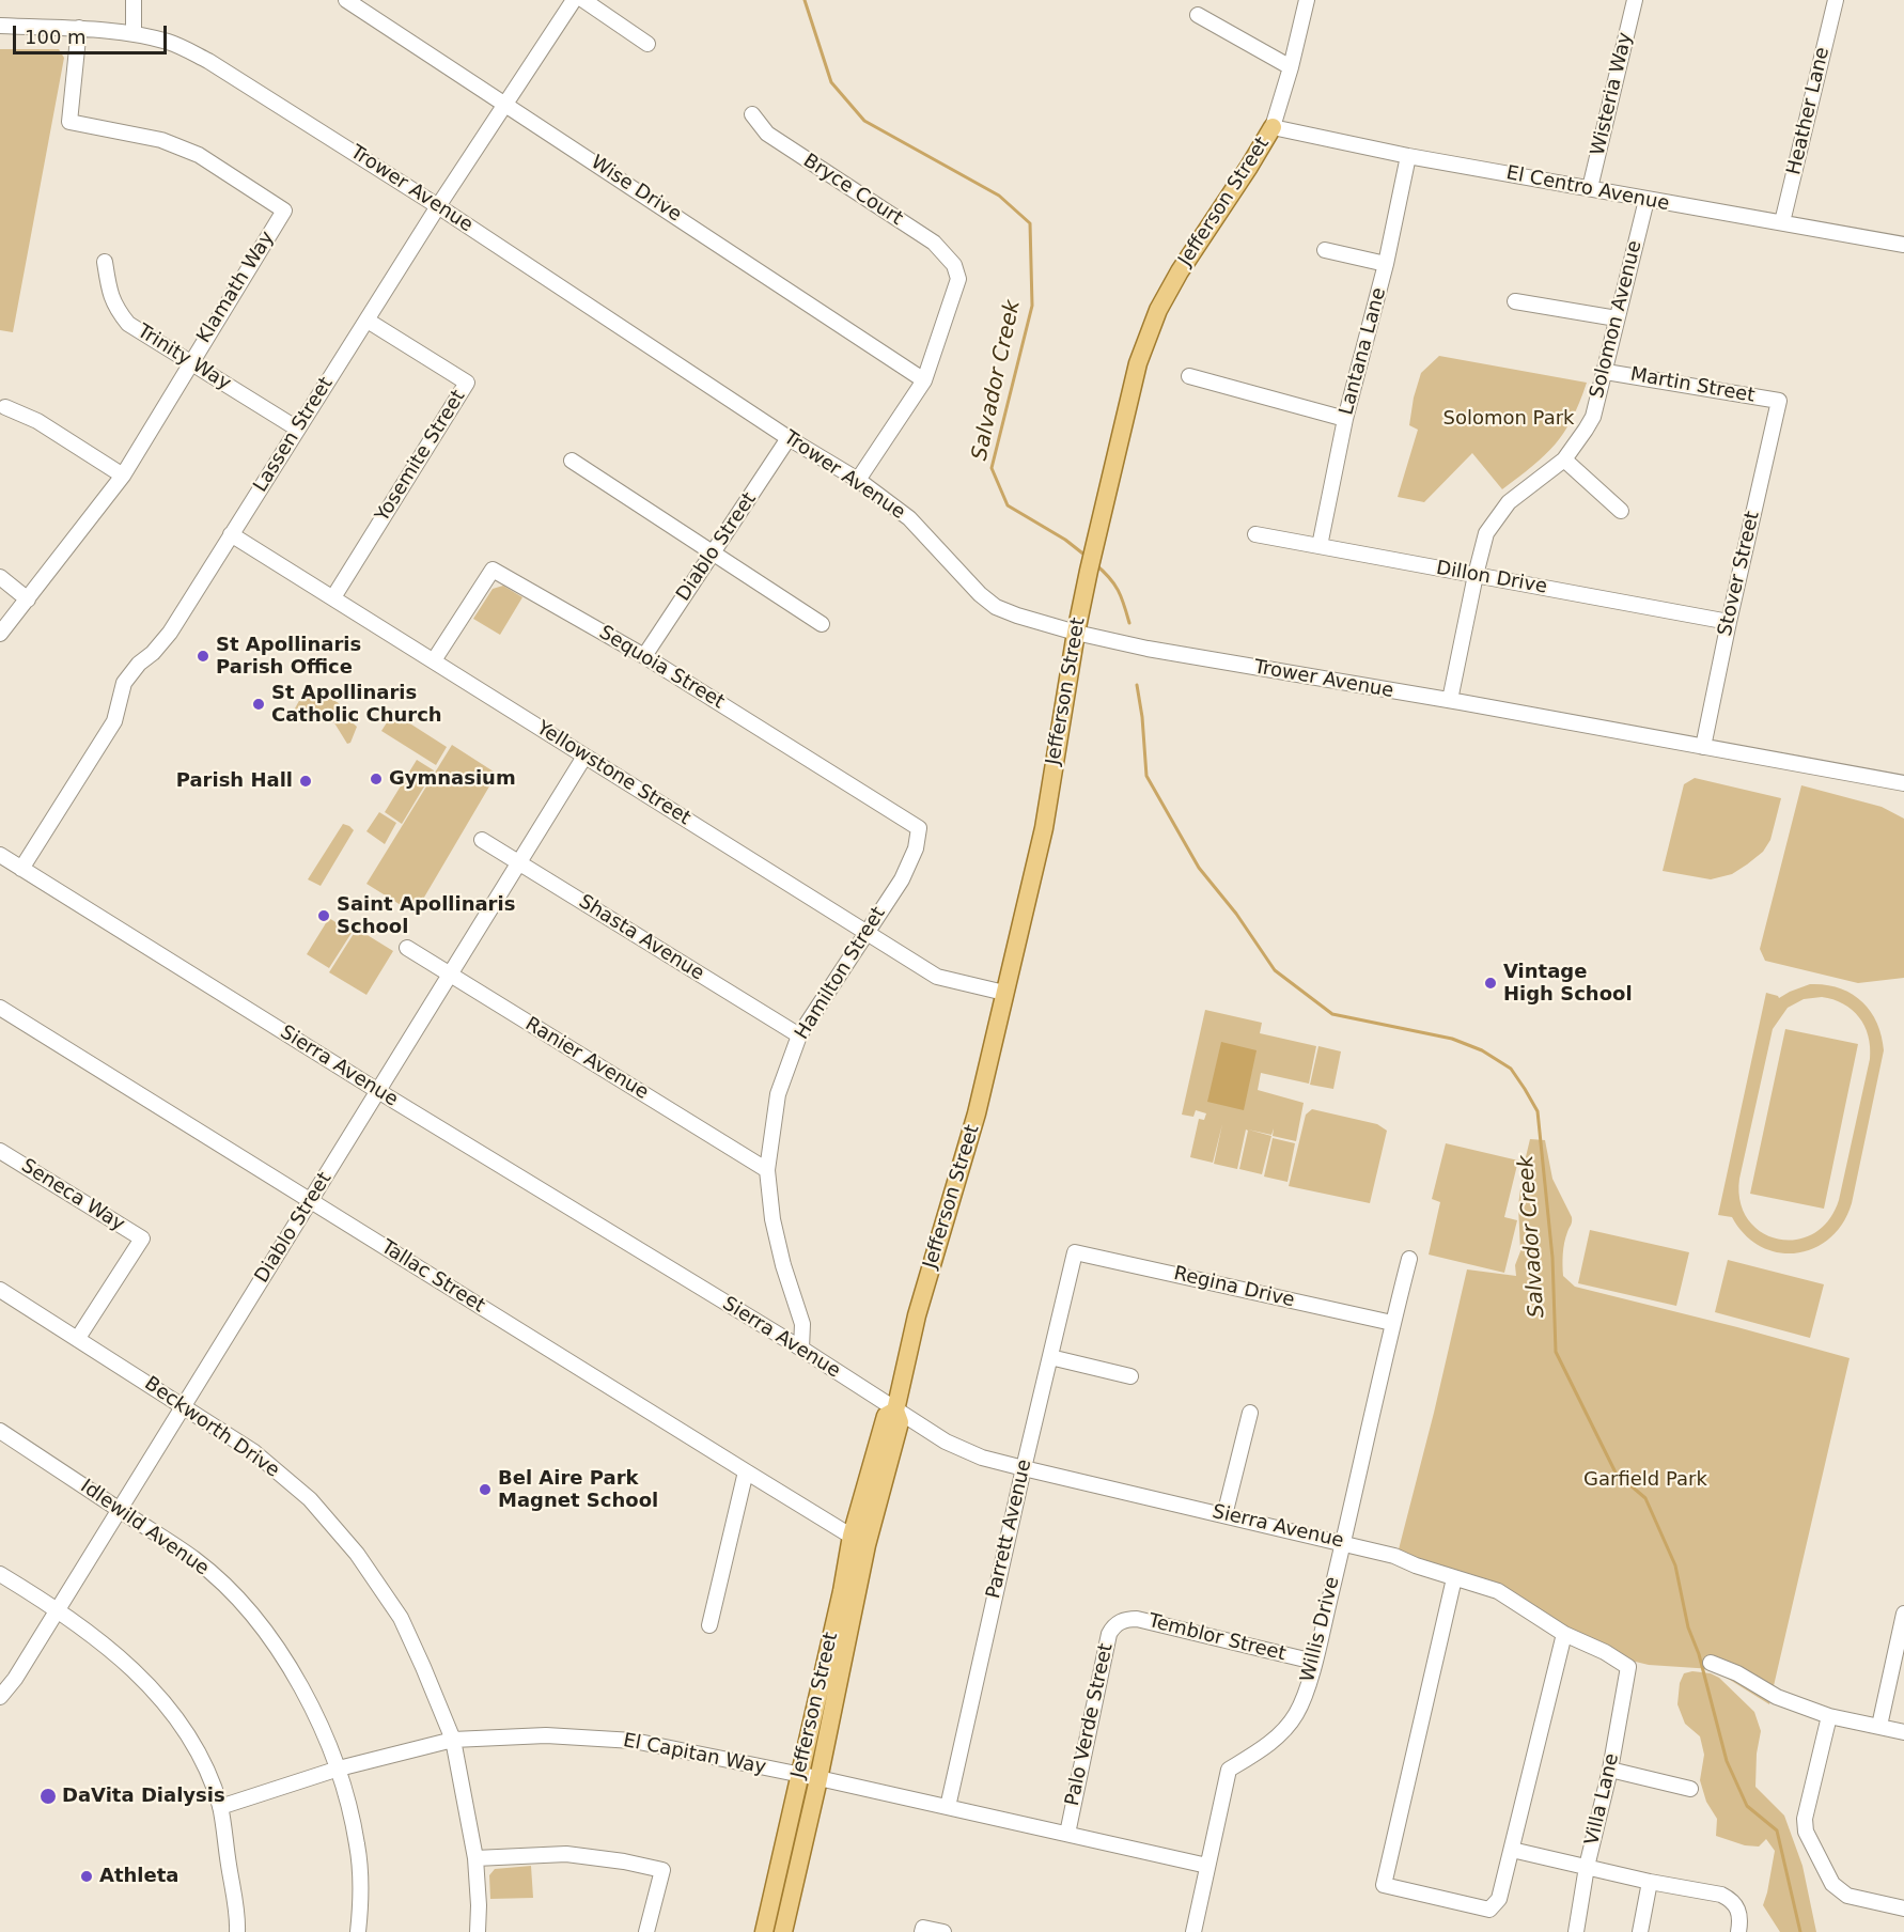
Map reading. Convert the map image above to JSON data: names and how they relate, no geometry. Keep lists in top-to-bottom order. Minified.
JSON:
{"streets":{"main road":["Jefferson Street"],"street":["Wisteria Way","Heather Lane","Trower Avenue","Wise Drive","El Centro Avenue","Bryce Court","Klamath Way","Solomon Avenue","Lantana Lane","Trinity Way","Martin Street","Lassen Street","Yosemite Street","Diablo Street","Stover Street","Dillon Drive","Sequoia Street","Yellowstone Street","Shasta Avenue","Hamilton Street","Ranier Avenue","Sierra Avenue","Seneca Way","Tallac Street","Regina Drive","Beckworth Drive","Idlewild Avenue","Parrett Avenue","Willis Drive","Temblor Street","Palo Verde Street","El Capitan Way","Villa Lane"]},"crossings":[["Wisteria Way","El Centro Avenue"],["Heather Lane","El Centro Avenue"],["Trower Avenue","Jefferson Street"],["Trower Avenue","Klamath Way"],["Trower Avenue","Solomon Avenue"],["Trower Avenue","Lassen Street"],["Trower Avenue","Diablo Street"],["Trower Avenue","Stover Street"],["Wise Drive","Bryce Court"],["Wise Drive","Lassen Street"],["El Centro Avenue","Jefferson Street"],["El Centro Avenue","Solomon Avenue"],["El Centro Avenue","Lantana Lane"],["Jefferson Street","Yellowstone Street"],["Jefferson Street","Sierra Avenue"],["Jefferson Street","Tallac Street"],["Jefferson Street","El Capitan Way"],["Klamath Way","Trinity Way"],["Solomon Avenue","Martin Street"],["Solomon Avenue","Dillon Drive"],["Lantana Lane","Dillon Drive"],["Trinity Way","Lassen Street"],["Martin Street","Stover Street"],["Lassen Street","Yosemite Street"],["Lassen Street","Yellowstone Street"],["Lassen Street","Sierra Avenue"],["Yosemite Street","Yellowstone Street"],["Diablo Street","Sequoia Street"],["Diablo Street","Yellowstone Street"],["Diablo Street","Shasta Avenue"],["Diablo Street","Ranier Avenue"],["Diablo Street","Sierra Avenue"],["Diablo Street","Tallac Street"],["Diablo Street","Beckworth Drive"],["Diablo Street","Idlewild Avenue"],["Stover Street","Dillon Drive"],["Sequoia Street","Yellowstone Street"],["Sequoia Street","Hamilton Street"],["Yellowstone Street","Hamilton Street"],["Shasta Avenue","Hamilton Street"],["Hamilton Street","Ranier Avenue"],["Hamilton Street","Sierra Avenue"],["Sierra Avenue","Parrett Avenue"],["Sierra Avenue","Willis Drive"],["Sierra Avenue","Villa Lane"],["Seneca Way","Beckworth Drive"],["Regina Drive","Parrett Avenue"],["Regina Drive","Willis Drive"],["Beckworth Drive","El Capitan Way"],["Idlewild Avenue","El Capitan Way"],["Parrett Avenue","El Capitan Way"],["Willis Drive","Temblor Street"],["Willis Drive","El Capitan Way"],["Temblor Street","Palo Verde Street"],["Palo Verde Street","El Capitan Way"]],"water":["Salvador Creek"],"parks":["Solomon Park","Garfield Park"],"places":["St Apollinaris Parish Office","St Apollinaris Catholic Church","Gymnasium","Parish Hall","Saint Apollinaris School","Vintage High School","Bel Aire Park Magnet School","DaVita Dialysis","Athleta"],"scale_bar":"100 m"}
